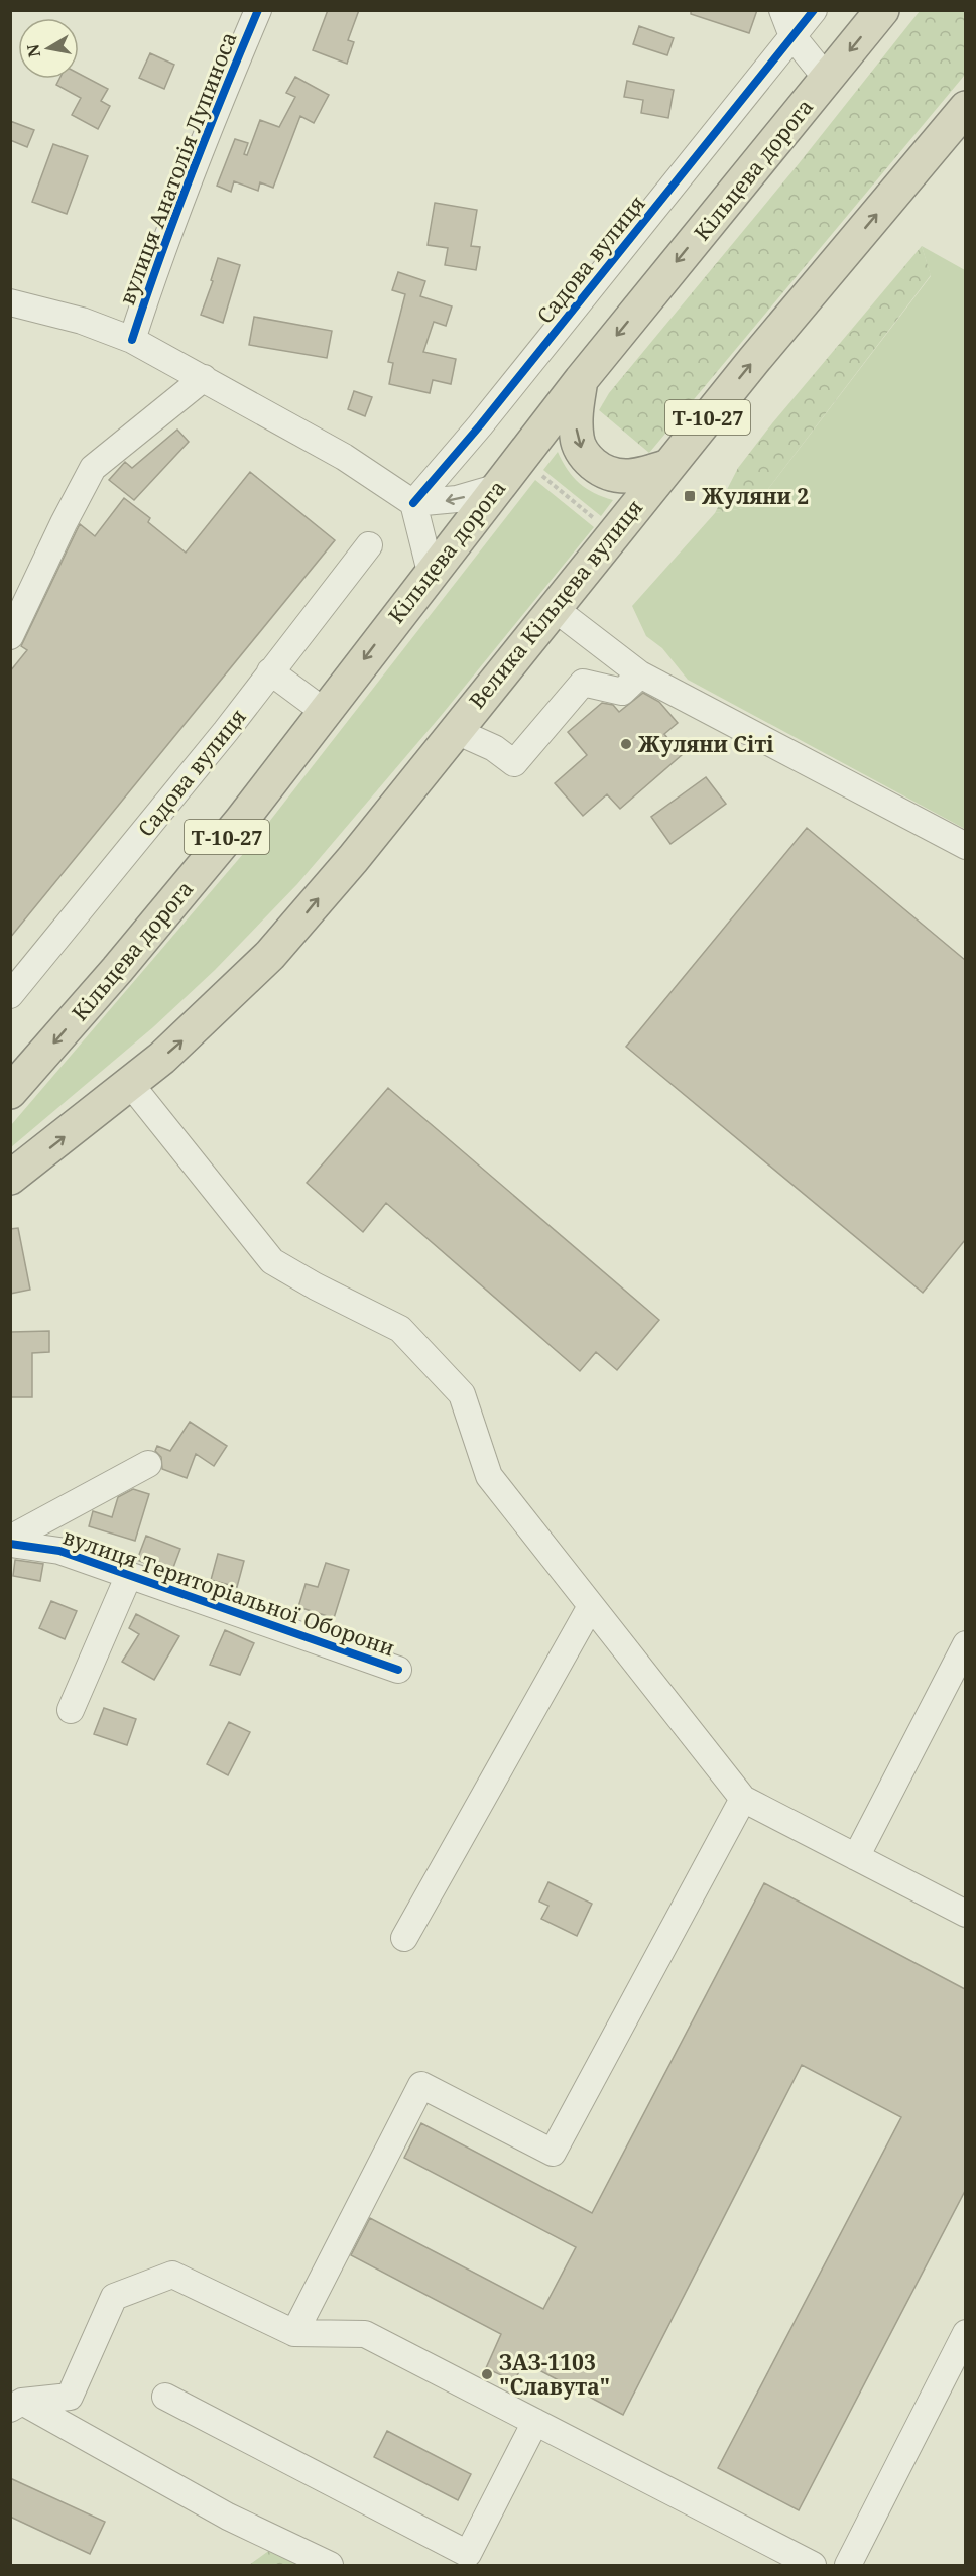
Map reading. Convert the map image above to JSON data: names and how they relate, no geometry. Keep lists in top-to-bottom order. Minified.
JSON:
{"streets":{"highway":["Кільцева дорога","Т-10-27","Велика Кільцева вулиця"],"street":["вулиця Анатолія Лупиноса","Садова вулиця","вулиця Територіальної Оборони"]},"crossings":[["Т-10-27","Велика Кільцева вулиця"]],"one_way":["Кільцева дорога","Велика Кільцева вулиця"],"places":{"transit":["Жуляни 2"],"other":["Жуляни Сіті","ЗАЗ-1103 \"Славута\""]},"north":"left"}
